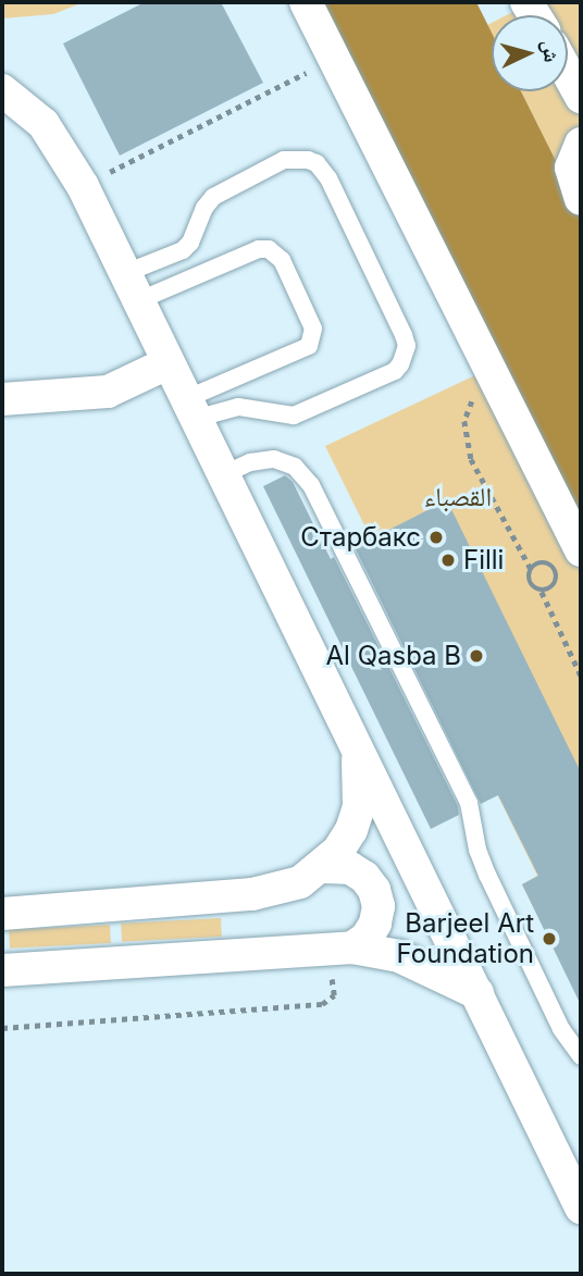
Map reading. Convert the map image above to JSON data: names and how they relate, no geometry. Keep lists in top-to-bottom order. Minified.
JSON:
{"parks":["القصباء"],"places":["Старбакс","Filli","Al Qasba B","Barjeel Art Foundation"],"north":"right"}
